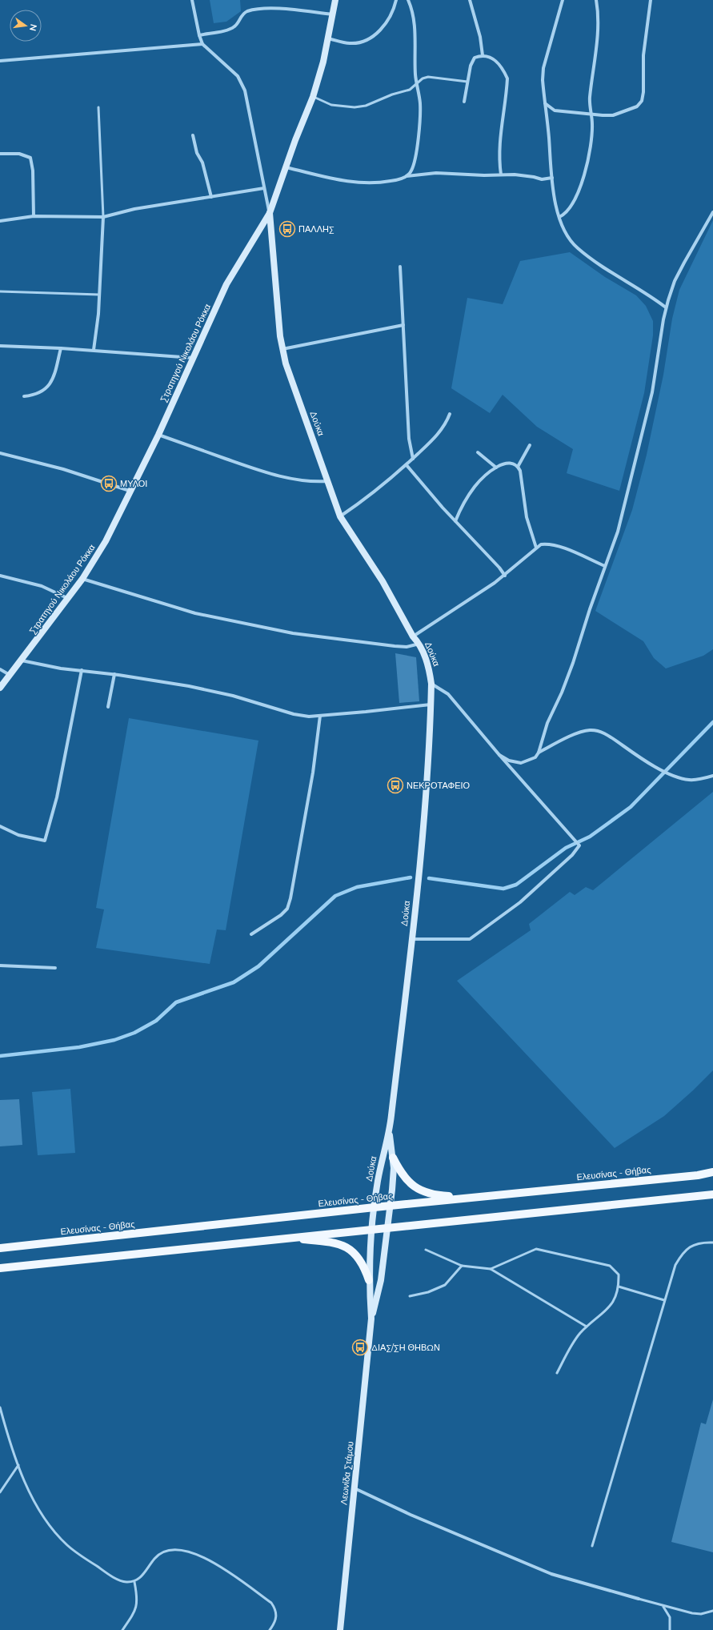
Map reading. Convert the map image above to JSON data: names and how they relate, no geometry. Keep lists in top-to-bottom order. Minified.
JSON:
{"streets":{"main road":["Στρατηγού Νικολάου Ρόκκα","Δούκα","Ελευσίνας - Θήβας","Λεωνίδα Στάμου"]},"crossings":[["Στρατηγού Νικολάου Ρόκκα","Δούκα"],["Δούκα","Ελευσίνας - Θήβας"],["Δούκα","Λεωνίδα Στάμου"]],"places":{"bus stop":["ΠΑΛΛΗΣ","ΜΥΛΟΙ","ΝΕΚΡΟΤΑΦΕΙΟ","ΔΙΑΣ/ΣΗ ΘΗΒΩΝ"]},"north":"right"}
